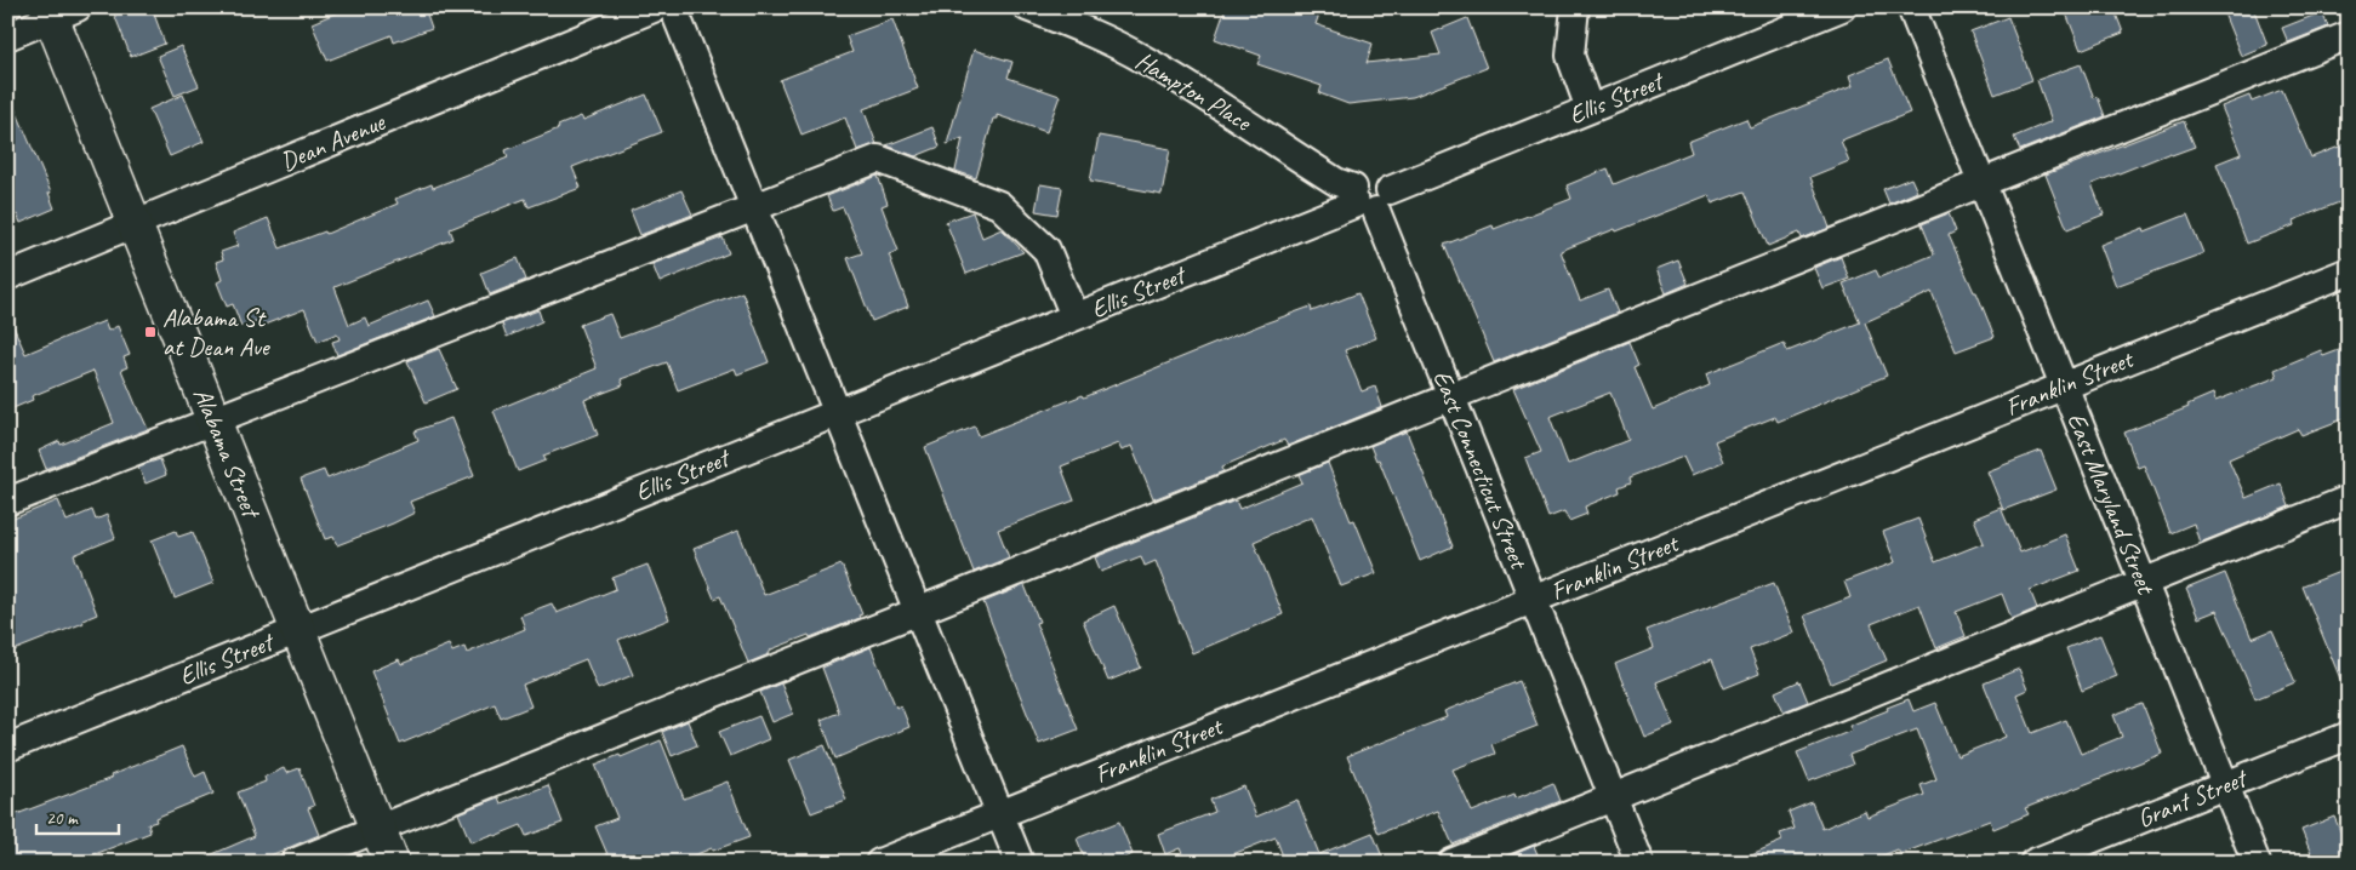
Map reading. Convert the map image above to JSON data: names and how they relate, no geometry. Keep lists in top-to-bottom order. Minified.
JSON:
{"streets":{"main road":["Alabama Street"],"street":["Hampton Place","Ellis Street","Dean Avenue","Franklin Street","East Connecticut Street","East Maryland Street","Grant Street"]},"crossings":[["Hampton Place","Ellis Street"],["Hampton Place","East Connecticut Street"],["Ellis Street","Alabama Street"],["Ellis Street","East Connecticut Street"],["Dean Avenue","Alabama Street"],["Franklin Street","East Connecticut Street"],["Franklin Street","East Maryland Street"],["East Maryland Street","Grant Street"]],"places":{"transit":["Alabama St at Dean Ave"]},"scale_bar":"20 m"}
